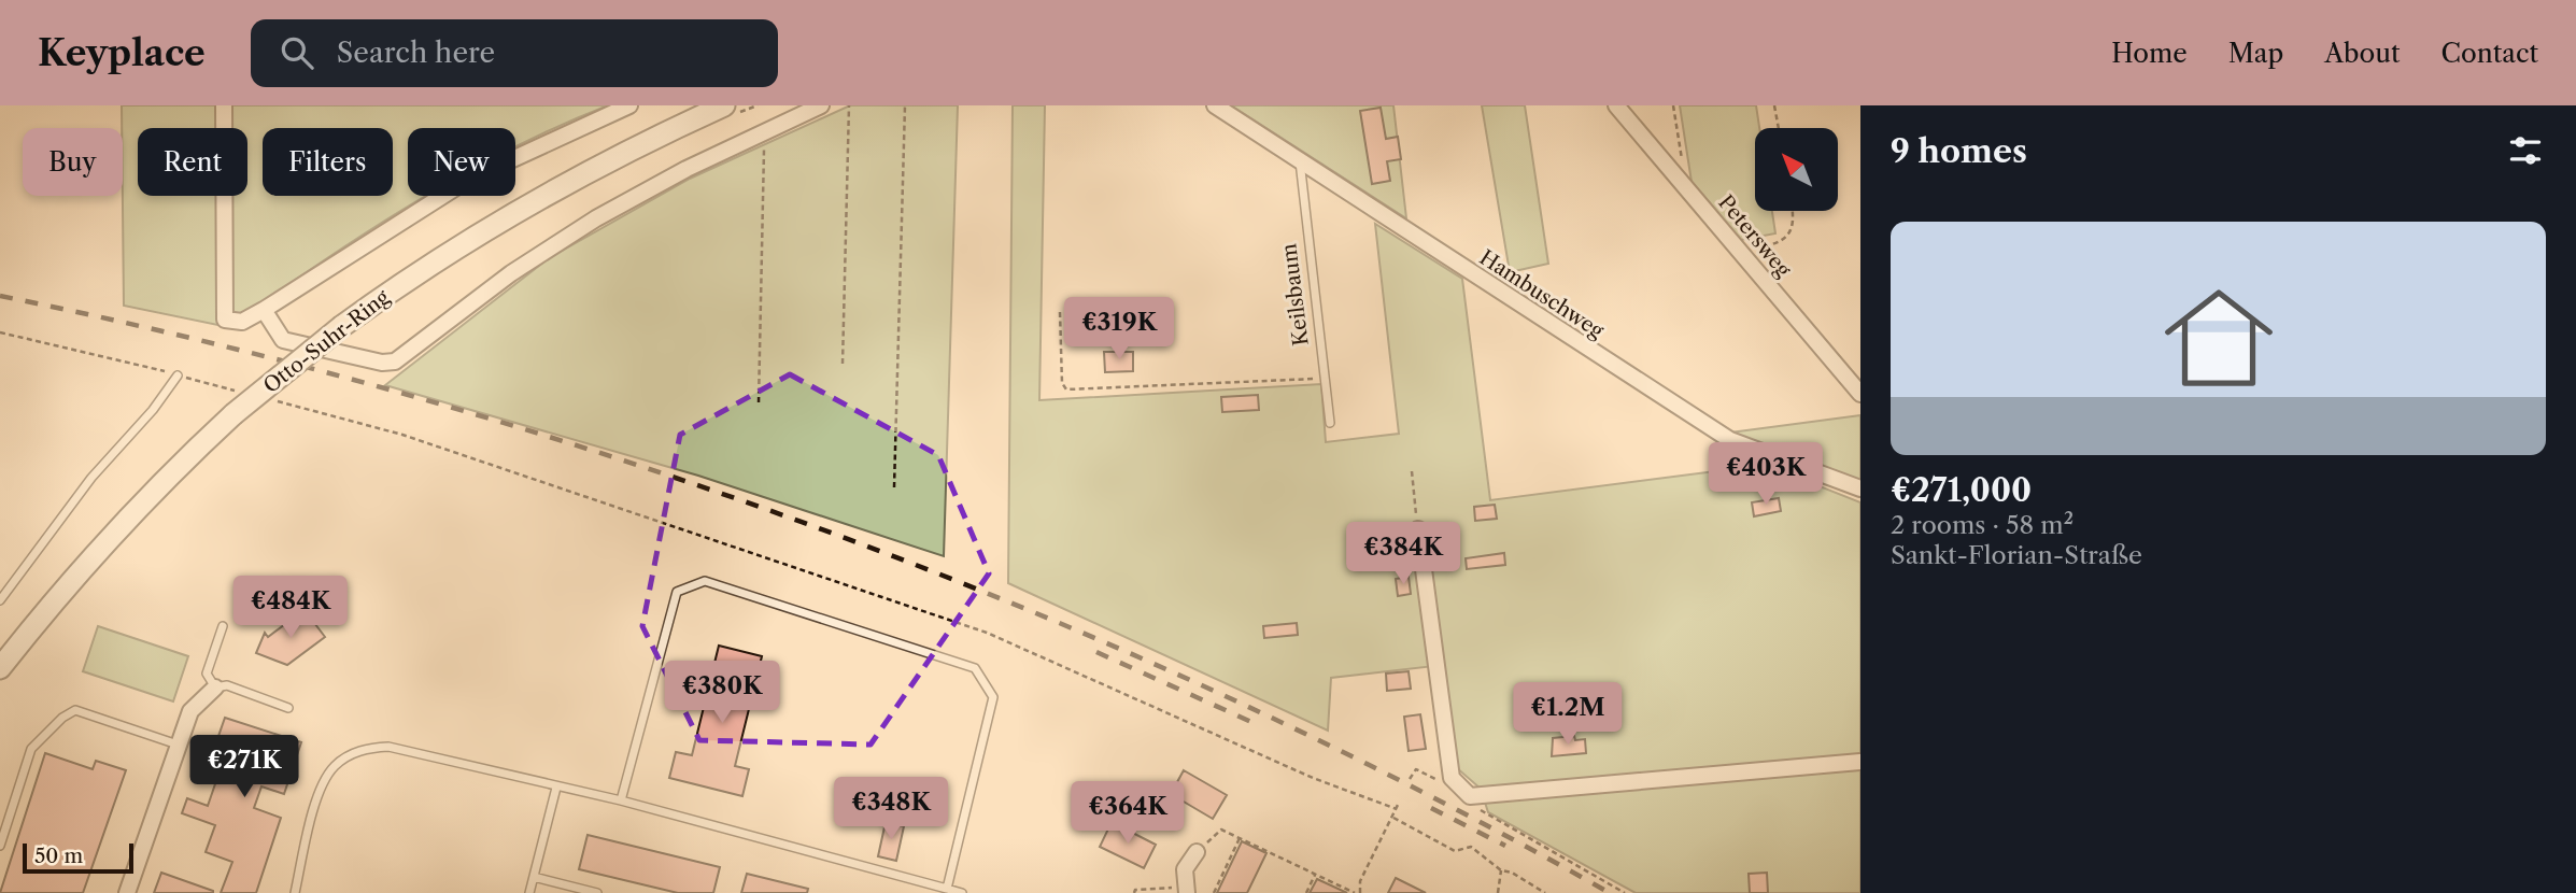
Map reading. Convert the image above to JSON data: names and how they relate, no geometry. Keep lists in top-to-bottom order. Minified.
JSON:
{"streets":{"street":["Petersweg","Hambuschweg","Otto-Suhr-Ring"],"lane":["Keilsbaum"]},"crossings":[["Hambuschweg","Keilsbaum"]],"scale_bar":"50 m","north":"top left","page":{"header":"Keyplace","search":"Search here","nav":["Home","Map","About","Contact"],"heading":"9 homes","chip":["Buy","Rent","Filters","New"],"list":[{"name":"€271,000","note":"2 rooms · 58 m² · Sankt-Florian-Straße"}],"price":["€319K","€403K","€384K","€484K","€380K","€1.2M","€271K","€348K","€364K"],"scale":"50 m"}}
